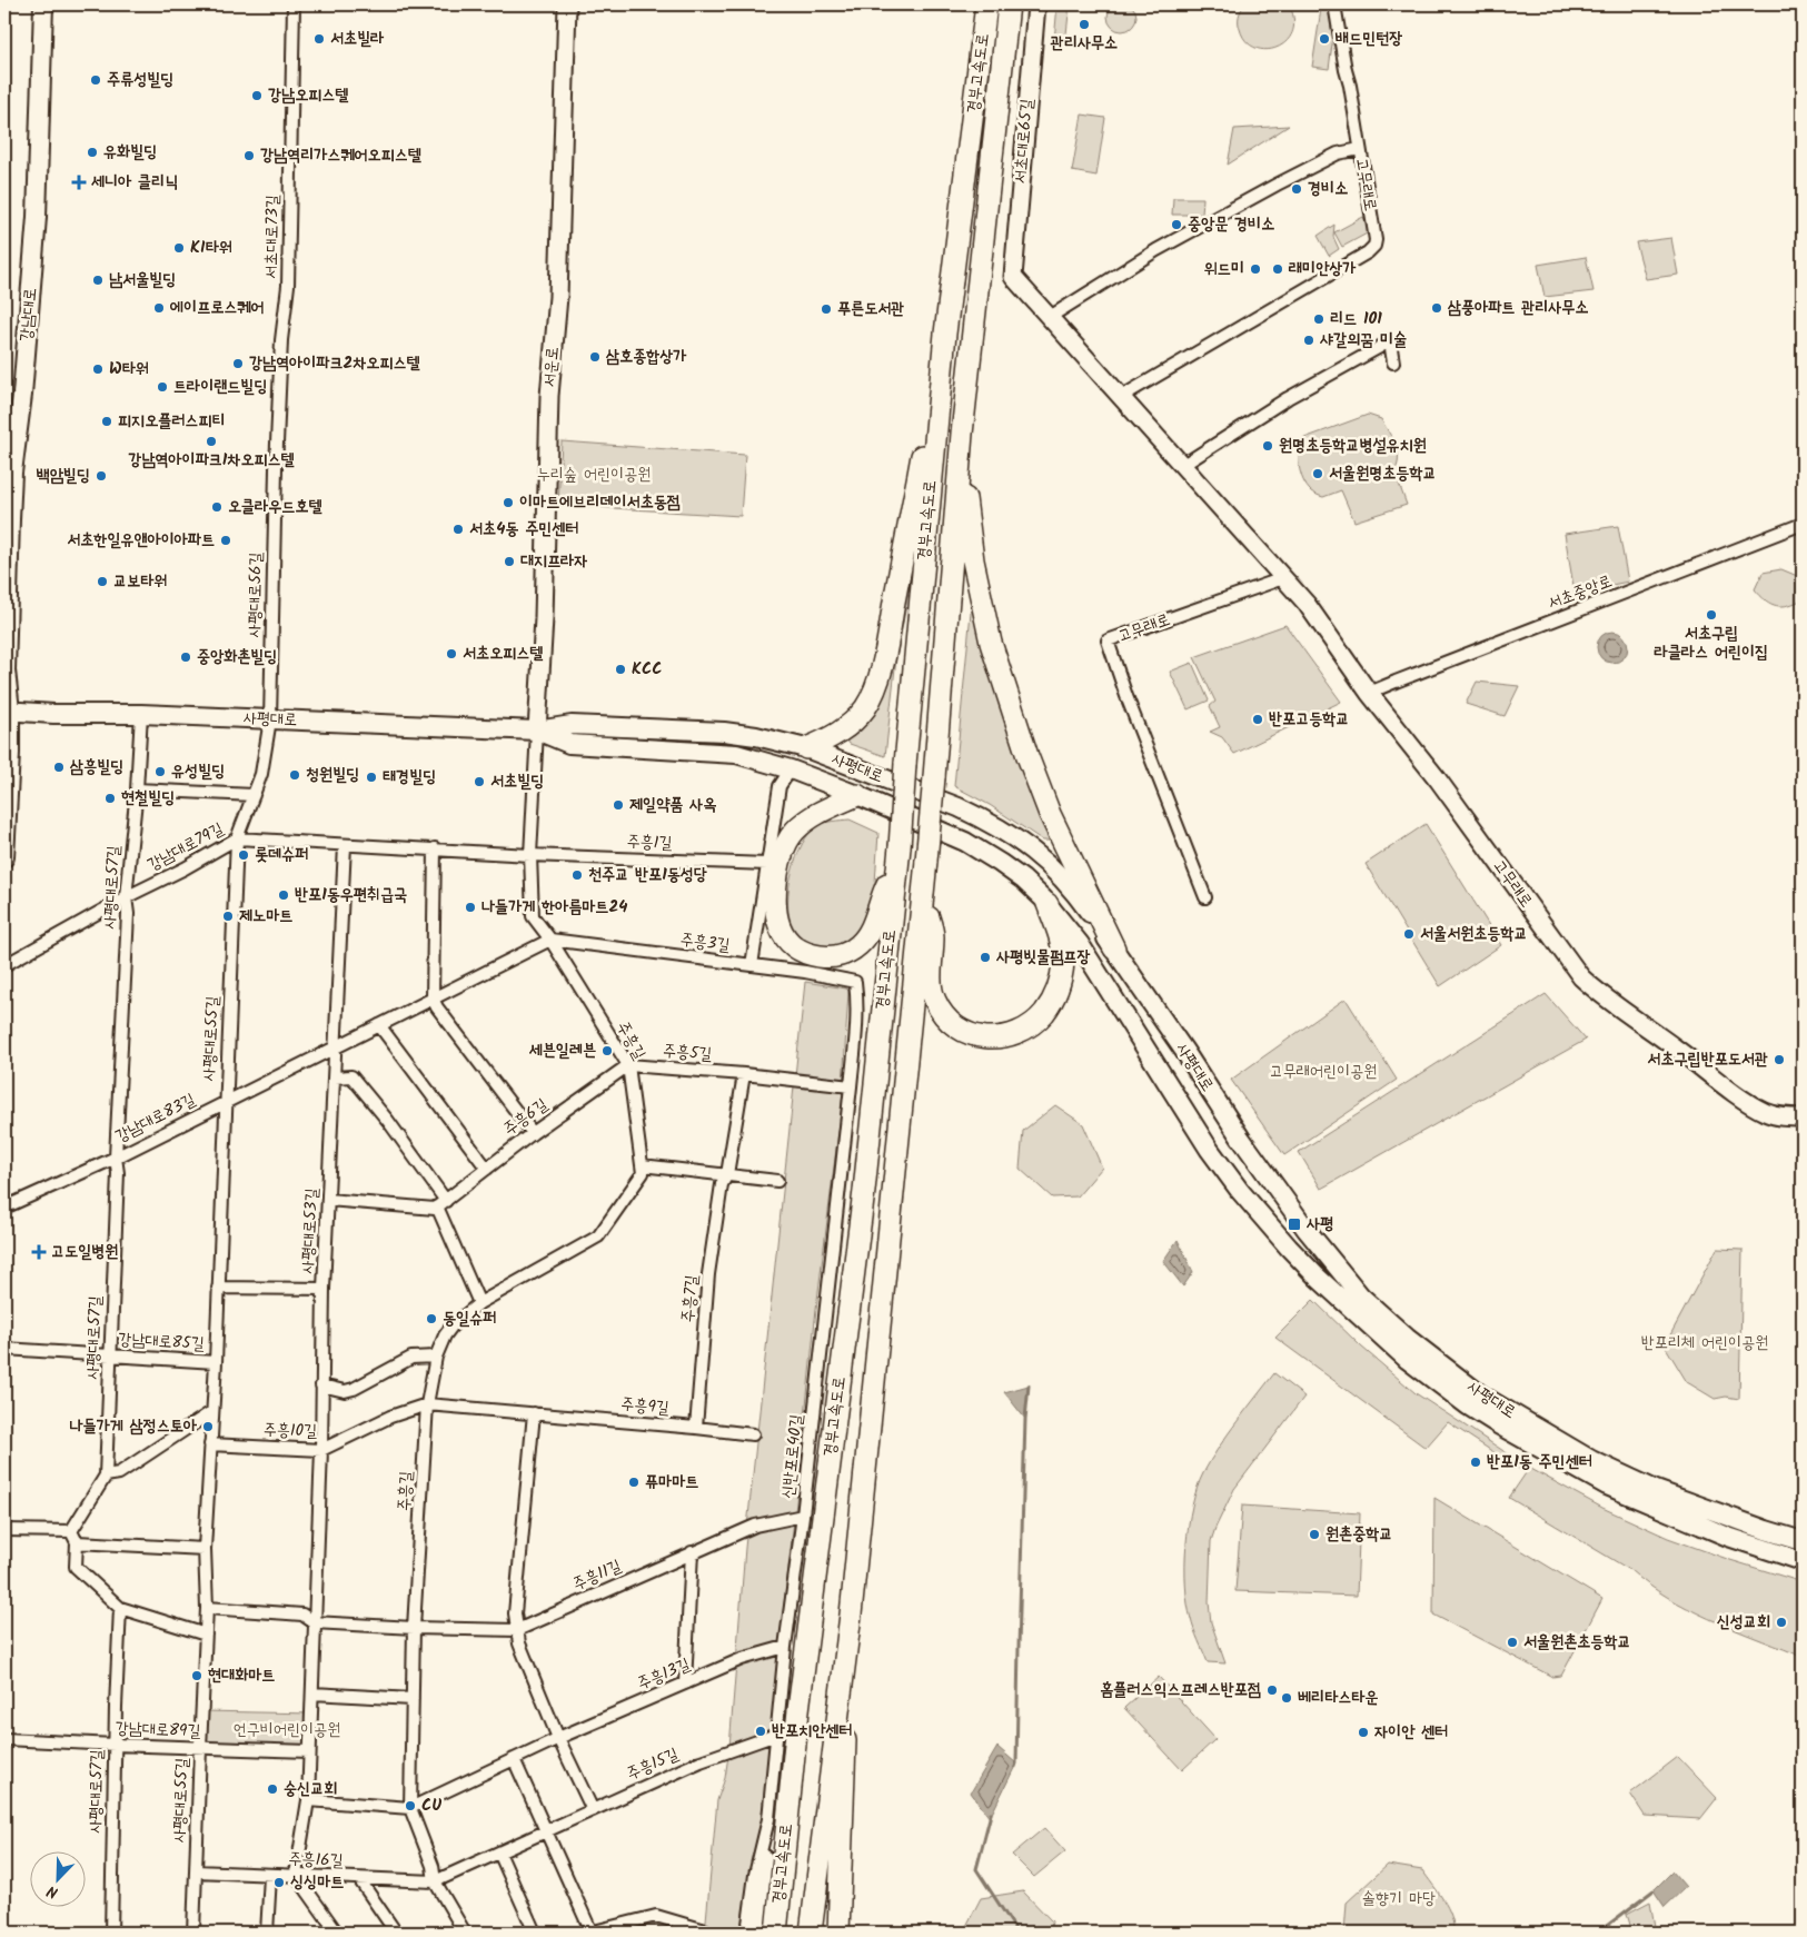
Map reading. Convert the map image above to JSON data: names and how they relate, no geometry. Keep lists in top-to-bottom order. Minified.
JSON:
{"streets":{"highway":["경부고속도로"],"main road":["강남대로","사평대로"],"street":["서초대로65길","고무래로","서초대로73길","서운로","서초중앙로","사평대로56길","주흥1길","강남대로79길","사평대로57길","주흥3길","사평대로55길","주흥길","주흥5길","주흥6길","강남대로83길","사평대로53길","주흥7길","강남대로85길","주흥9길","주흥10길","신반포로40길","주흥11길","주흥13길","강남대로89길","주흥15길","주흥16길"]},"crossings":[["서초대로65길","고무래로"],["고무래로","서초중앙로"],["서초대로73길","사평대로56길"],["강남대로","사평대로"],["서운로","사평대로"],["서운로","주흥길"],["사평대로56길","사평대로"],["사평대로56길","사평대로55길"],["사평대로","사평대로57길"],["사평대로","사평대로55길"],["사평대로","주흥길"],["주흥1길","강남대로79길"],["주흥1길","주흥길"],["강남대로79길","사평대로57길"],["강남대로79길","사평대로55길"],["강남대로79길","주흥길"],["강남대로79길","사평대로53길"],["사평대로57길","강남대로83길"],["사평대로57길","강남대로85길"],["사평대로57길","강남대로89길"],["주흥3길","주흥길"],["주흥3길","강남대로83길"],["주흥3길","신반포로40길"],["사평대로55길","강남대로83길"],["사평대로55길","강남대로85길"],["사평대로55길","주흥10길"],["사평대로55길","강남대로89길"],["사평대로55길","주흥16길"],["주흥길","주흥5길"],["주흥길","주흥6길"],["주흥길","강남대로83길"],["주흥길","주흥9길"],["주흥길","주흥10길"],["주흥길","주흥11길"],["주흥길","주흥13길"],["주흥길","주흥15길"],["주흥길","주흥16길"],["주흥5길","주흥6길"],["주흥5길","신반포로40길"],["강남대로83길","사평대로53길"],["사평대로53길","주흥10길"],["사평대로53길","강남대로89길"],["사평대로53길","주흥16길"],["주흥7길","주흥9길"],["주흥9길","주흥10길"],["신반포로40길","주흥11길"],["신반포로40길","주흥13길"],["신반포로40길","주흥15길"],["주흥15길","주흥16길"]],"parks":["누리숲 어린이공원","고무래어린이공원","반포리체 어린이공원","언구비어린이공원","솔향기 마당"],"places":{"other":["관리사무소","서초빌라","배드민턴장","주류성빌딩","강남오피스텔","유화빌딩","강남역리가스퀘어오피스텔","경비소","중앙문 경비소","KI타워","위드미","래미안상가","남서울빌딩","에이프로스퀘어","삼풍아파트 관리사무소","푸른도서관","리드 101","샤갈의꿈 미술","삼호종합상가","강남역아이파크2차오피스텔","W타워","트라이랜드빌딩","피지오플러스피티","강남역아이파크1차오피스텔","원명초등학교병설유치원","서울원명초등학교","백암빌딩","이마트에브리데이서초동점","오클라우드호텔","서초4동 주민센터","서초한일유앤아이아파트","대지프라자","교보타워","서초구립 라클라스 어린이집","서초오피스텔","중앙화촌빌딩","KCC","반포고등학교","삼흥빌딩","유성빌딩","청원빌딩","태경빌딩","서초빌딩","현철빌딩","제일약품 사옥","롯데슈퍼","천주교 반포1동성당","반포1동우편취급국","나들가게 한아름마트24","제노마트","서울서원초등학교","사평빗물펌프장","세븐일레븐","서초구립반포도서관","동일슈퍼","나들가게 삼정스토아","반포1동 주민센터","퓨마마트","원촌중학교","신성교회","서울원촌초등학교","현대화마트","홈플러스익스프레스반포점","베리타스타운","반포치안센터","자이안 센터","숭신교회","CU","싱싱마트"],"health":["세니아 클리닉","고도일병원"],"transit":["사평"]},"north":"bottom left"}
